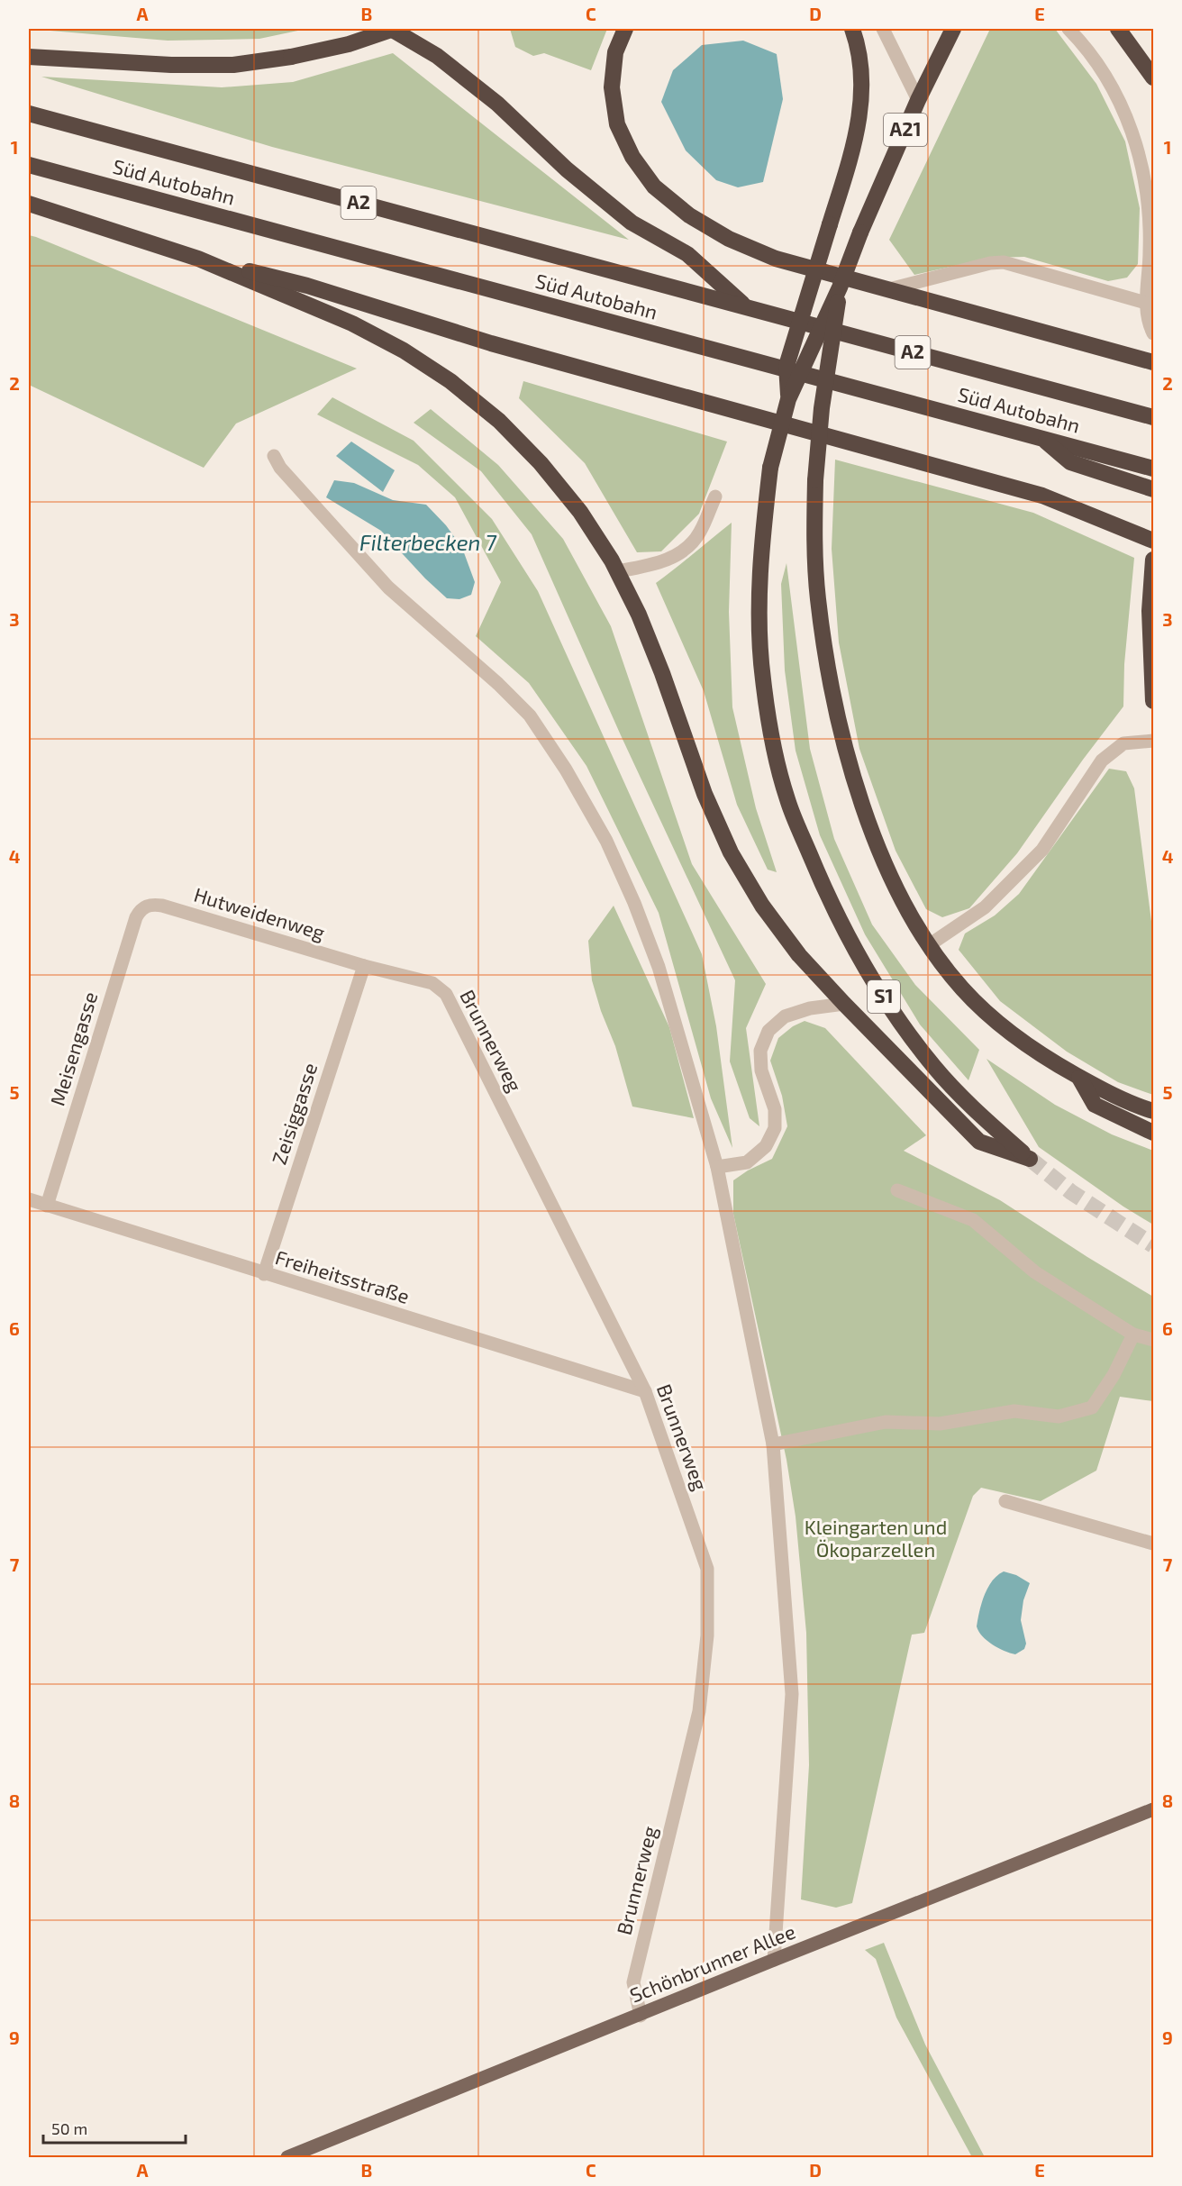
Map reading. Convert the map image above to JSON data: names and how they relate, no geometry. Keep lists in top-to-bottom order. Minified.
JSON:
{"streets":{"highway":["A21","Süd Autobahn","A2","S1"],"main road":["Schönbrunner Allee"],"street":["Hutweidenweg","Brunnerweg","Meisengasse","Zeisiggasse","Freiheitsstraße"]},"crossings":[["A21","S1"],["Hutweidenweg","Brunnerweg"],["Hutweidenweg","Meisengasse"],["Hutweidenweg","Zeisiggasse"],["Brunnerweg","Zeisiggasse"],["Brunnerweg","Freiheitsstraße"],["Brunnerweg","Schönbrunner Allee"],["Meisengasse","Freiheitsstraße"],["Zeisiggasse","Freiheitsstraße"]],"water":["Filterbecken 7"],"parks":["Kleingarten und Ökoparzellen"],"scale_bar":"50 m","grid":{"columns":["A","B","C","D","E"],"rows":["1","2","3","4","5","6","7","8","9"]}}
